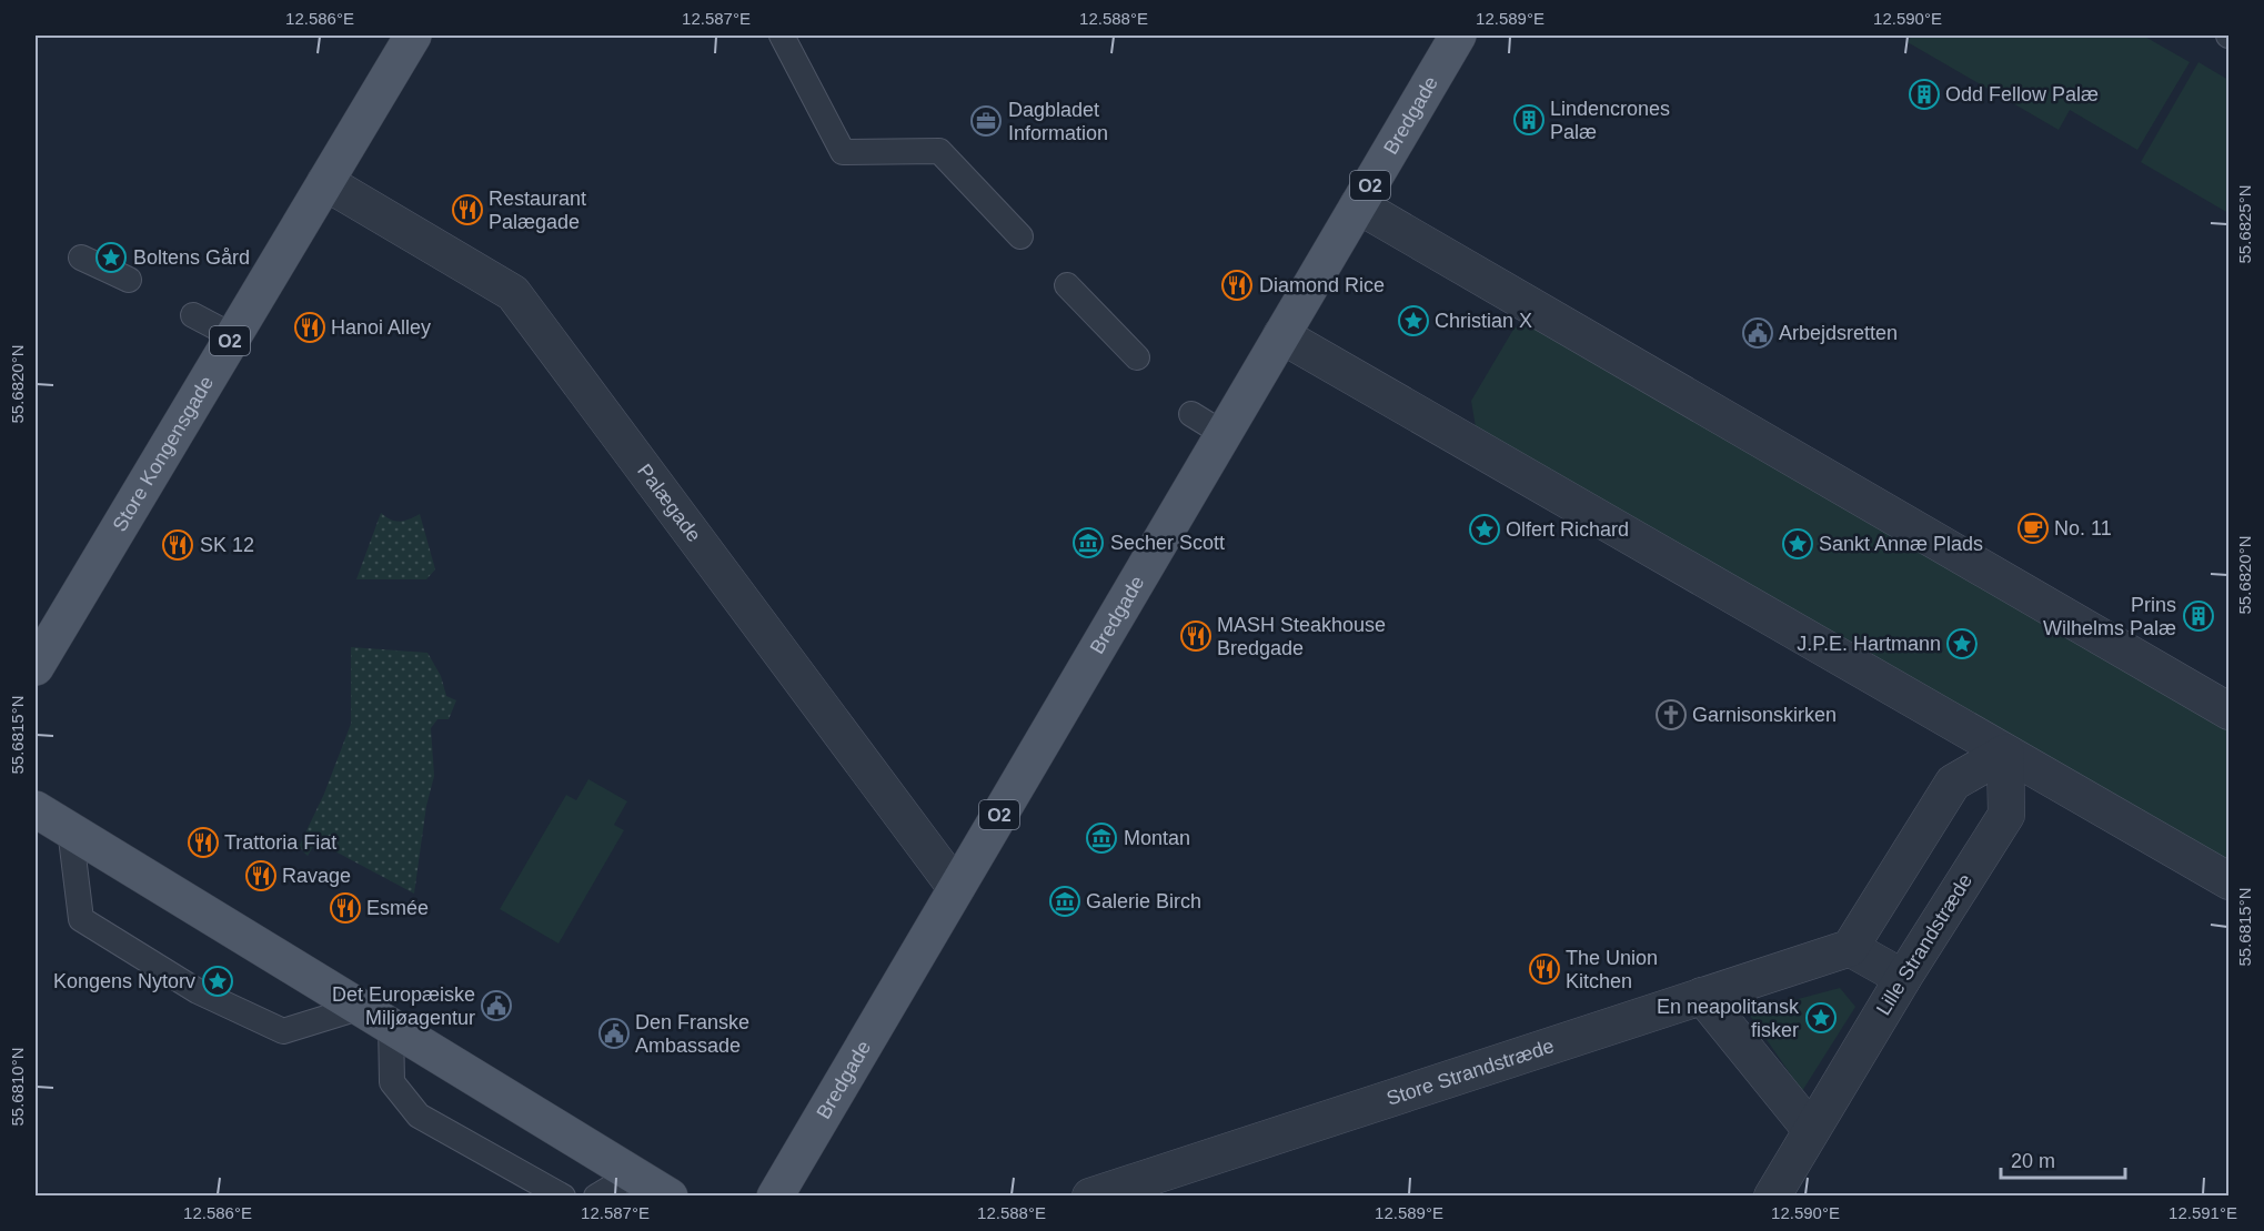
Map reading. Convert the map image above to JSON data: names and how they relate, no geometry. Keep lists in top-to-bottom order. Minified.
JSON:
{"streets":{"main road":["Bredgade","O2","Store Kongensgade"],"street":["Palægade","Lille Strandstræde","Store Strandstræde"]},"crossings":[["Bredgade","Palægade"],["Store Kongensgade","Palægade"]],"places":{"building":["Odd Fellow Palæ","Lindencrones Palæ","Prins Wilhelms Palæ"],"office":["Dagbladet Information"],"restaurant":["Restaurant Palægade","Diamond Rice","Hanoi Alley","SK 12","MASH Steakhouse Bredgade","Trattoria Fiat","Ravage","Esmée","The Union Kitchen"],"place":["Boltens Gård","Christian X","Olfert Richard","Sankt Annæ Plads","J.P.E. Hartmann","Kongens Nytorv","En neapolitansk fisker"],"public building":["Arbejdsretten","Det Europæiske Miljøagentur","Den Franske Ambassade"],"cafe":["No. 11"],"museum":["Secher Scott","Montan","Galerie Birch"],"church":["Garnisonskirken"]},"scale_bar":"20 m","coordinates":["12.586°E","12.587°E","12.588°E","12.589°E","12.590°E","55.6825°N","55.6820°N","55.6815°N","55.6810°N","12.591°E"]}
